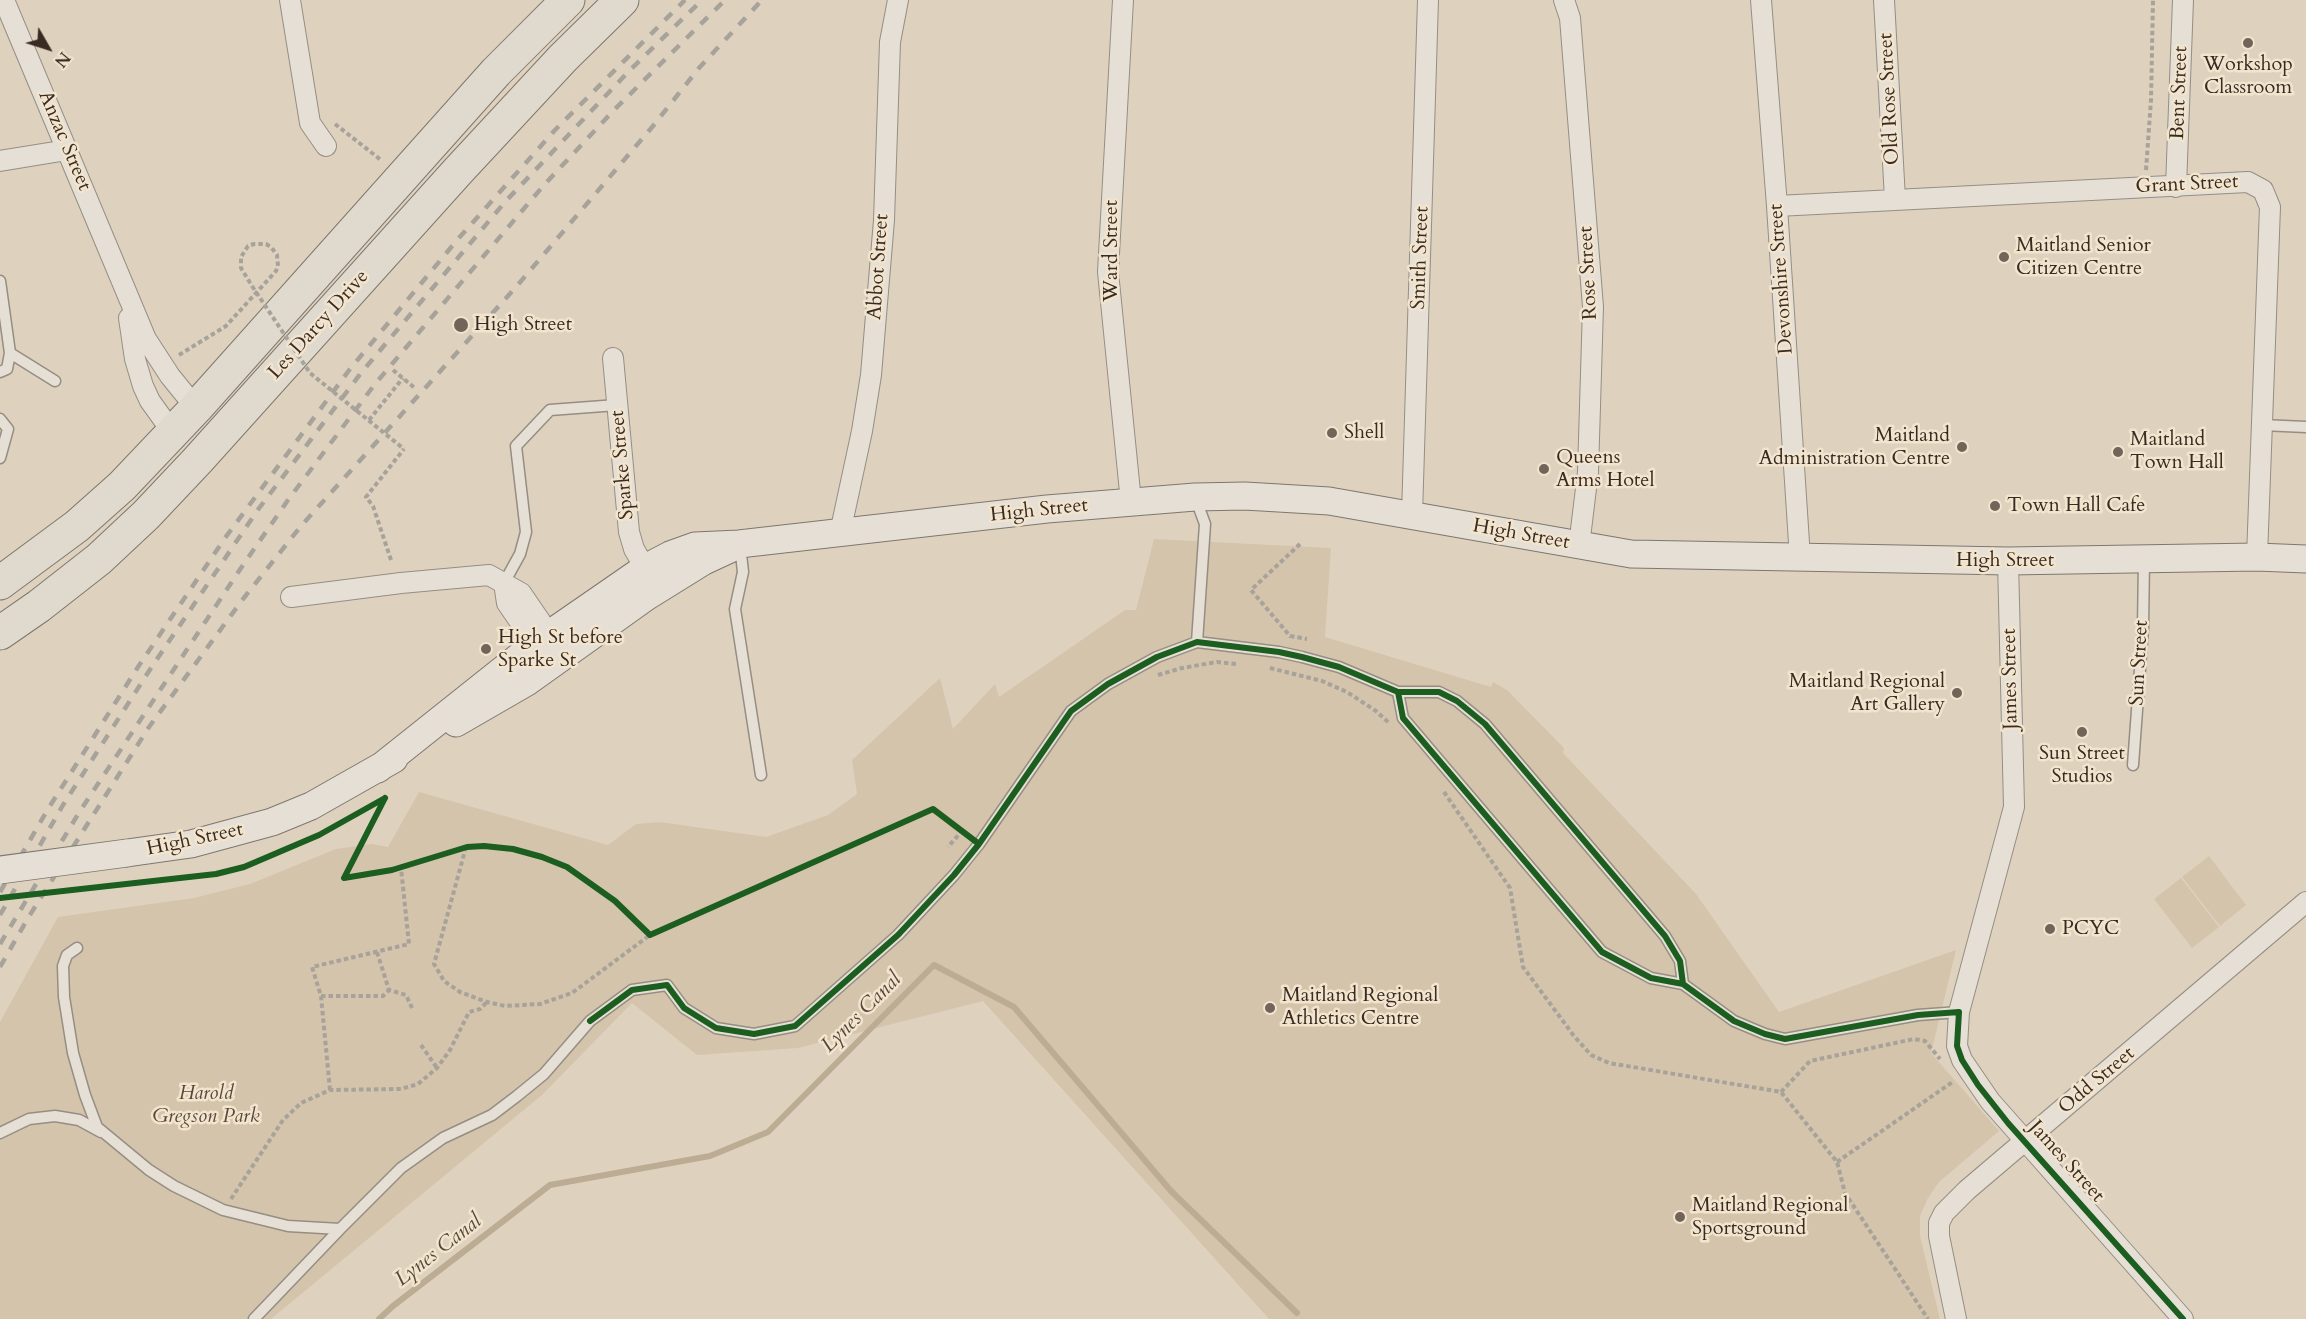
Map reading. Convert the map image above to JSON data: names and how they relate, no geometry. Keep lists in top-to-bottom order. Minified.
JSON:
{"streets":{"highway":["Les Darcy Drive"],"main road":["High Street"],"street":["Bent Street","Old Rose Street","Anzac Street","Grant Street","Ward Street","Smith Street","Abbot Street","Rose Street","Devonshire Street","Sparke Street","James Street","Odd Street"],"lane":["Sun Street"]},"crossings":[["Bent Street","Grant Street"],["Old Rose Street","Grant Street"],["Anzac Street","Les Darcy Drive"],["Grant Street","Devonshire Street"],["Grant Street","High Street"],["Ward Street","High Street"],["Smith Street","High Street"],["Abbot Street","High Street"],["Rose Street","High Street"],["Devonshire Street","High Street"],["Sparke Street","High Street"],["High Street","Sun Street"],["High Street","James Street"],["James Street","Odd Street"]],"water":["Lynes Canal"],"parks":["Harold Gregson Park"],"places":["Workshop Classroom","Maitland Senior Citizen Centre","High Street","Shell","Maitland Administration Centre","Maitland Town Hall","Queens Arms Hotel","Town Hall Cafe","High St before Sparke St","Maitland Regional Art Gallery","Sun Street Studios","PCYC","Maitland Regional Athletics Centre","Maitland Regional Sportsground"],"north":"bottom right"}
